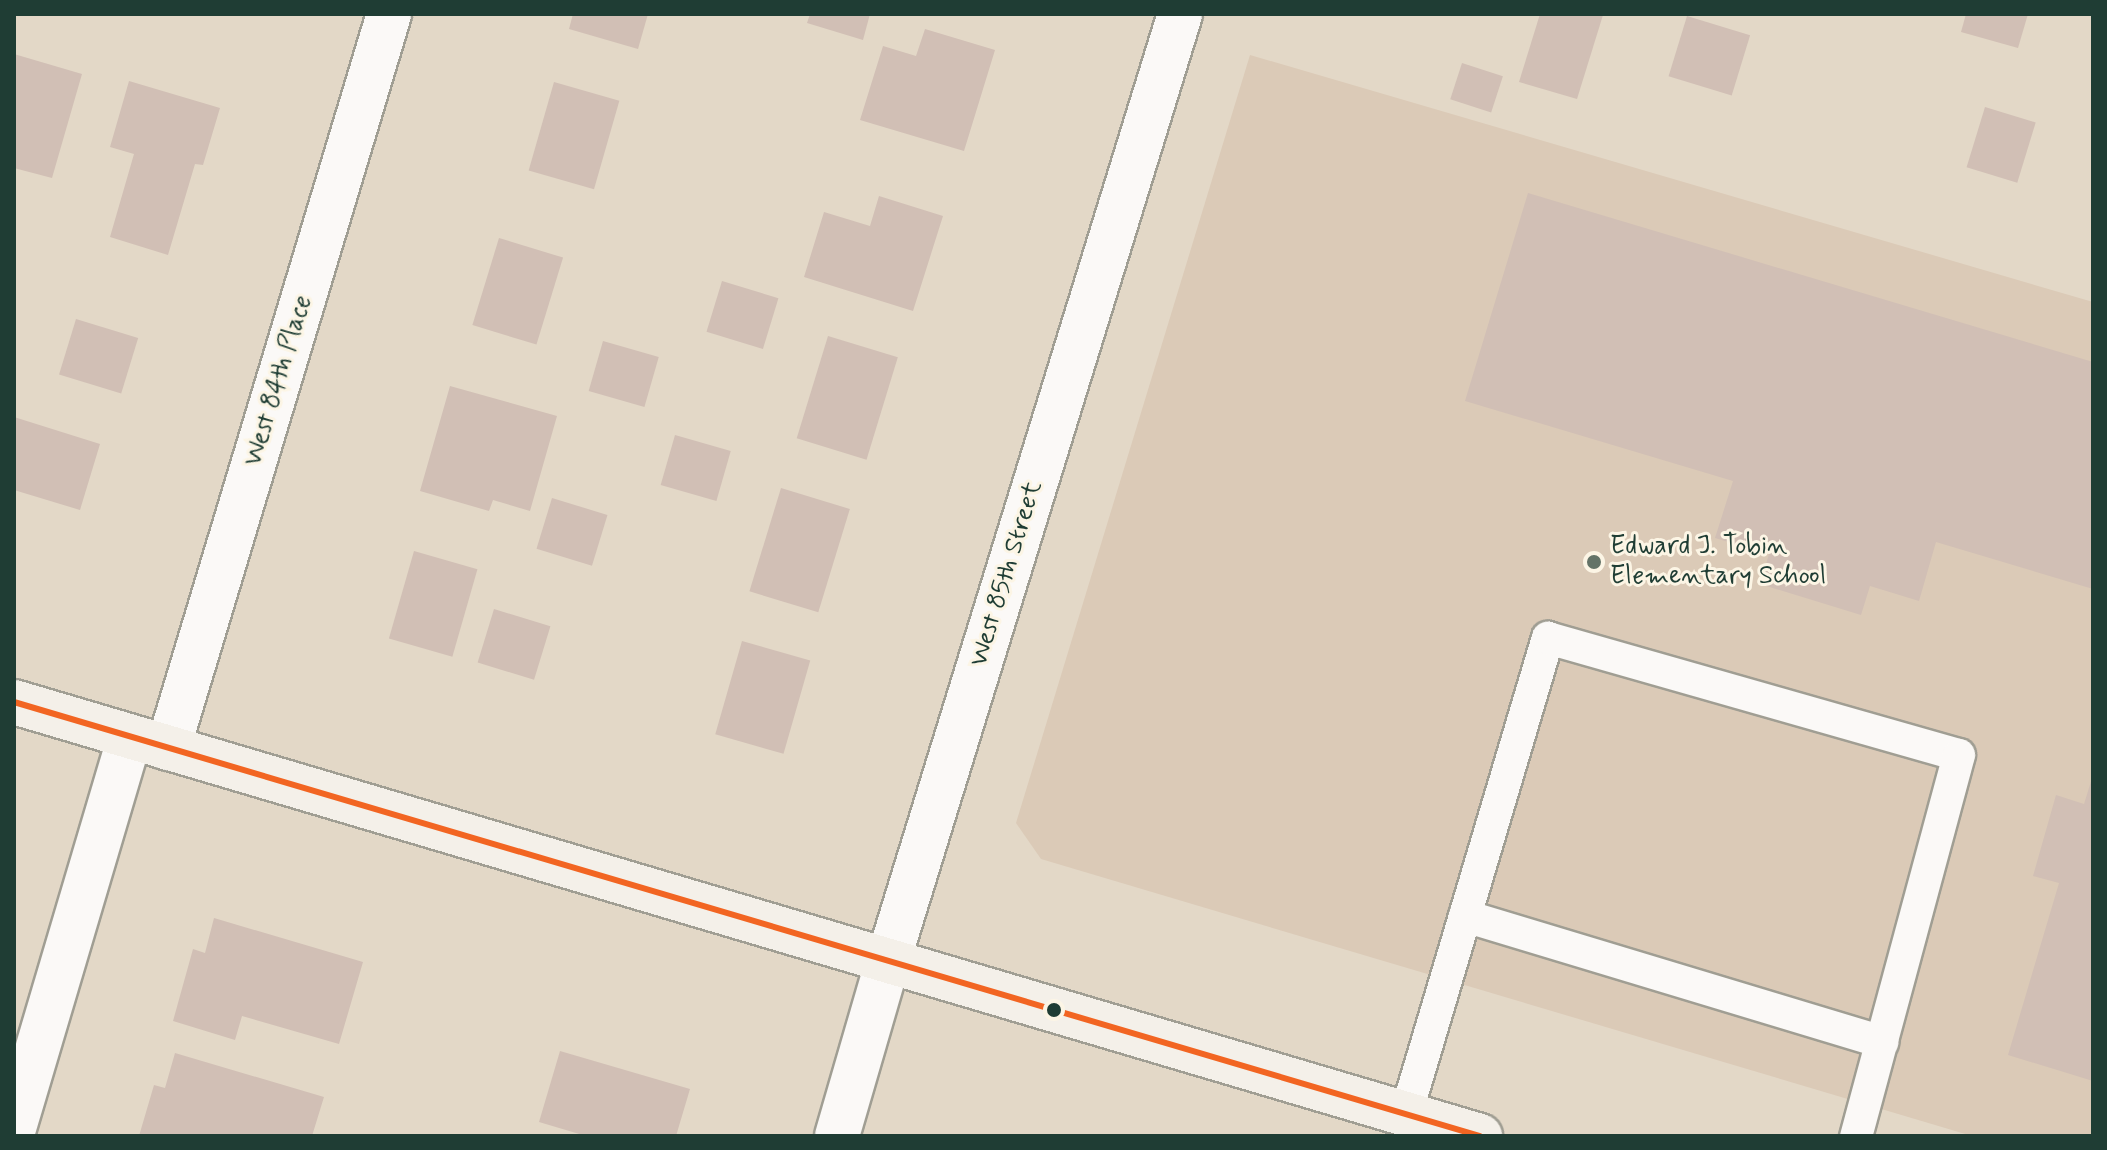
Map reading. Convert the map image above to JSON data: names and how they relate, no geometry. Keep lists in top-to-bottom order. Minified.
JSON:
{"streets":{"street":["West 84th Place","West 85th Street"]},"places":["Edward J. Tobin Elementary School"]}
